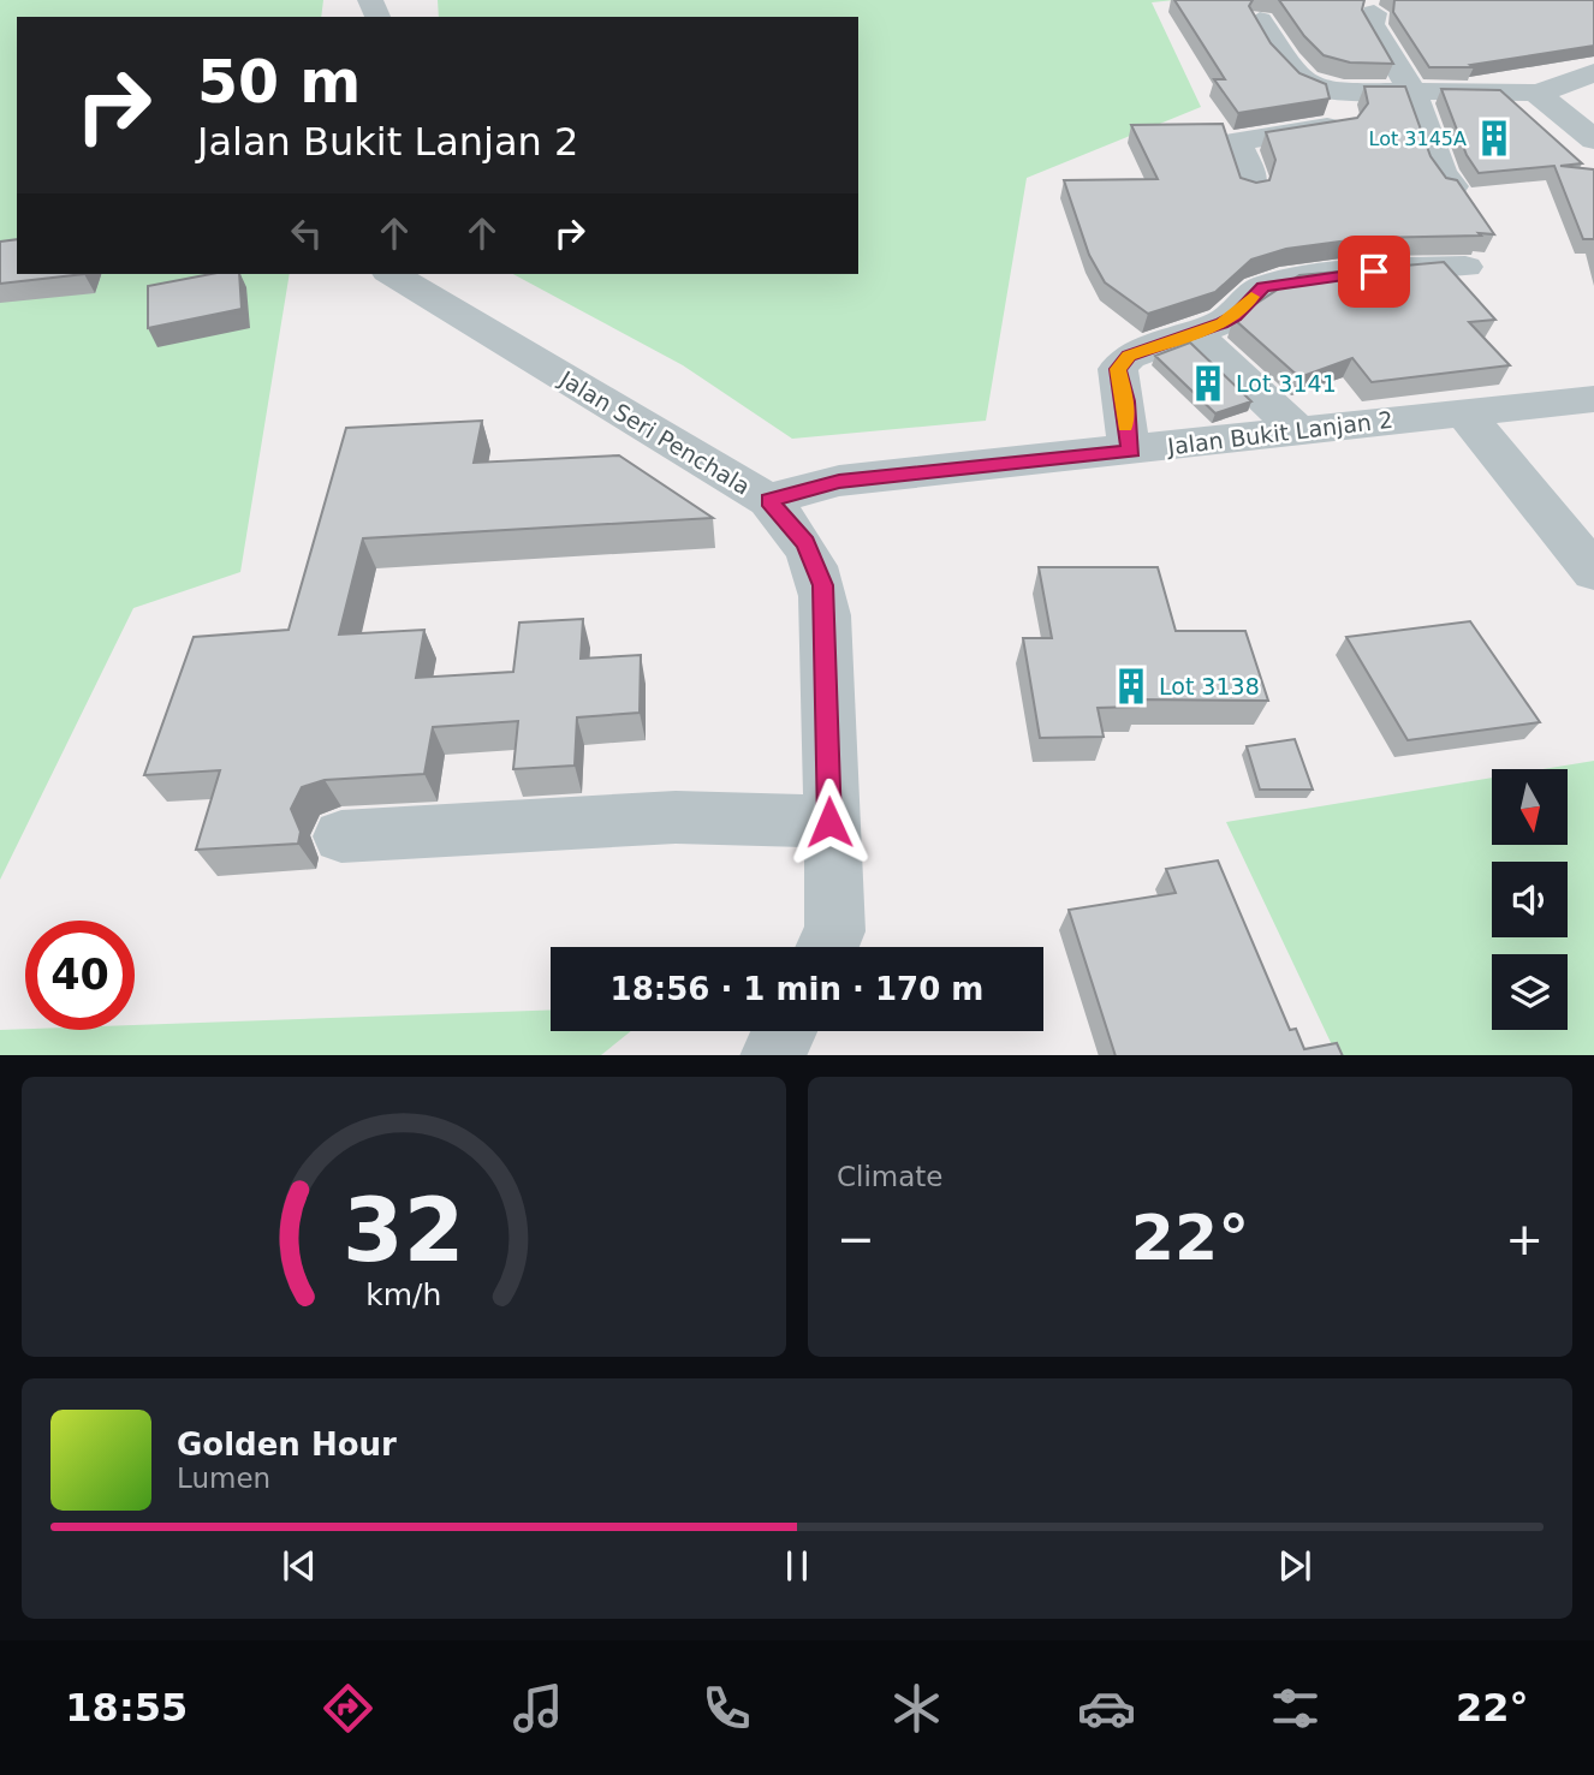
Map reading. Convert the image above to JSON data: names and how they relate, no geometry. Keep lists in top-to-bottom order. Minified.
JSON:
{"streets":{"street":["Jalan Seri Penchala","Jalan Bukit Lanjan 2"]},"crossings":[["Jalan Seri Penchala","Jalan Bukit Lanjan 2"]],"places":{"building":["Lot 3145A","Lot 3141","Lot 3138"]},"north":"bottom","page":{"turn":["50 m","Jalan Bukit Lanjan 2"],"limit":"40","trip":"18:56 · 1 min · 170 m","tile":"Climate","heat":["−","22°","+"],"song":["Golden Hour","Lumen"],"tabs":["18:55","22°"],"gauge":["32","km/h"]}}
